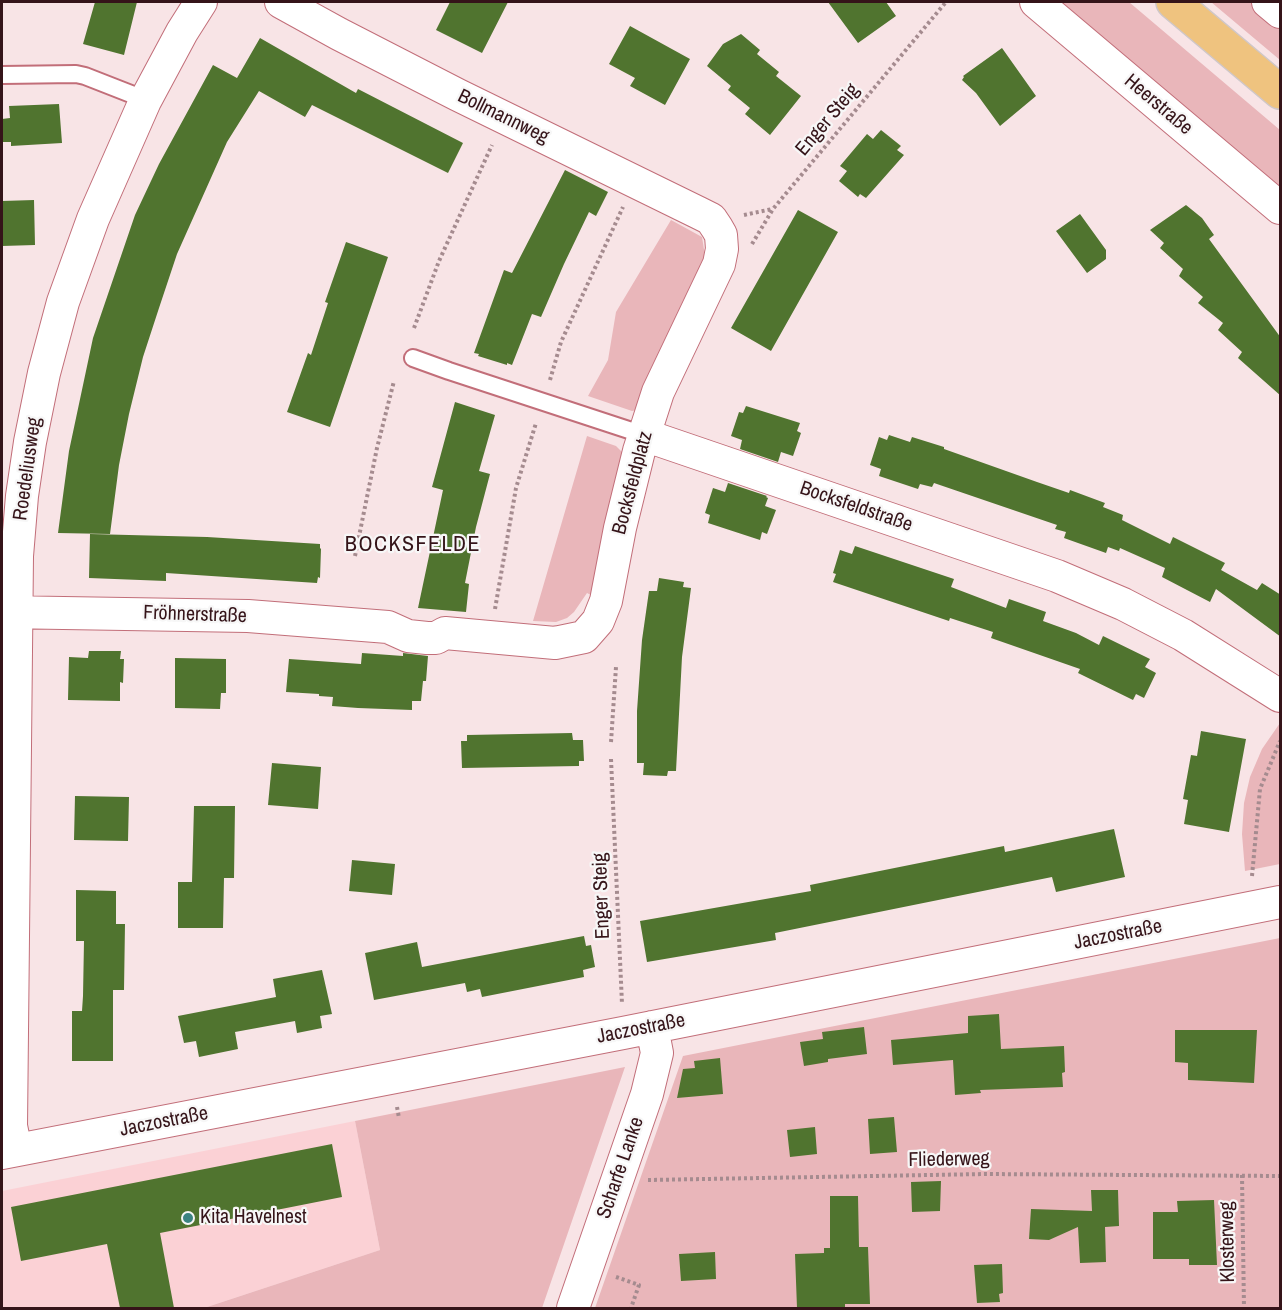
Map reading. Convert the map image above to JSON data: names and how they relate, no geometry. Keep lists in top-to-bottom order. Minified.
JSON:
{"streets":{"street":["Heerstraße","Bollmannweg","Roedeliusweg","Bocksfeldplatz","Bocksfeldstraße","Fröhnerstraße","Jaczostraße","Scharfe Lanke"],"path":["Enger Steig","Fliederweg","Klosterweg"]},"crossings":[["Bollmannweg","Bocksfeldplatz"],["Enger Steig","Jaczostraße"],["Enger Steig","Scharfe Lanke"],["Roedeliusweg","Fröhnerstraße"],["Roedeliusweg","Jaczostraße"],["Bocksfeldplatz","Bocksfeldstraße"],["Bocksfeldplatz","Fröhnerstraße"],["Jaczostraße","Scharfe Lanke"],["Fliederweg","Scharfe Lanke"],["Fliederweg","Klosterweg"]],"districts":["BOCKSFELDE"],"places":["Kita Havelnest"]}
